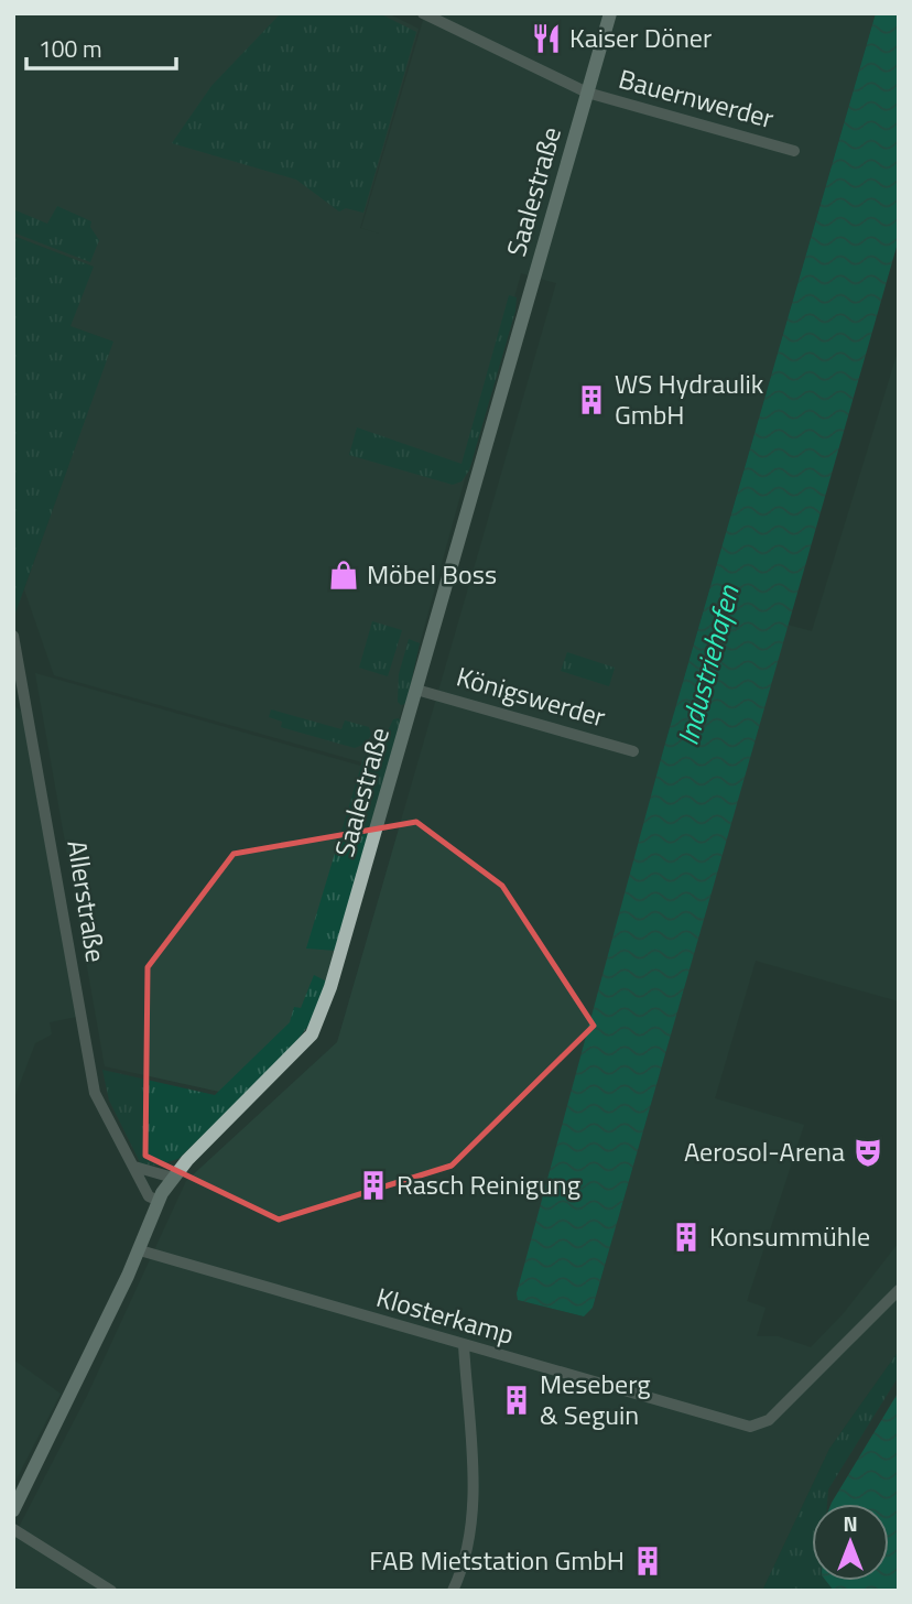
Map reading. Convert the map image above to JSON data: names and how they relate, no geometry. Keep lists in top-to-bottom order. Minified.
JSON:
{"streets":{"main road":["Saalestraße"],"street":["Bauernwerder","Königswerder","Allerstraße","Klosterkamp"]},"crossings":[["Bauernwerder","Saalestraße"],["Saalestraße","Königswerder"],["Saalestraße","Allerstraße"],["Saalestraße","Klosterkamp"]],"water":["Industriehafen"],"places":{"restaurant":["Kaiser Döner"],"building":["WS Hydraulik GmbH","Rasch Reinigung","Konsummühle","Meseberg & Seguin","FAB Mietstation GmbH"],"shop":["Möbel Boss"],"theatre":["Aerosol-Arena"]},"scale_bar":"100 m","north":"top"}
